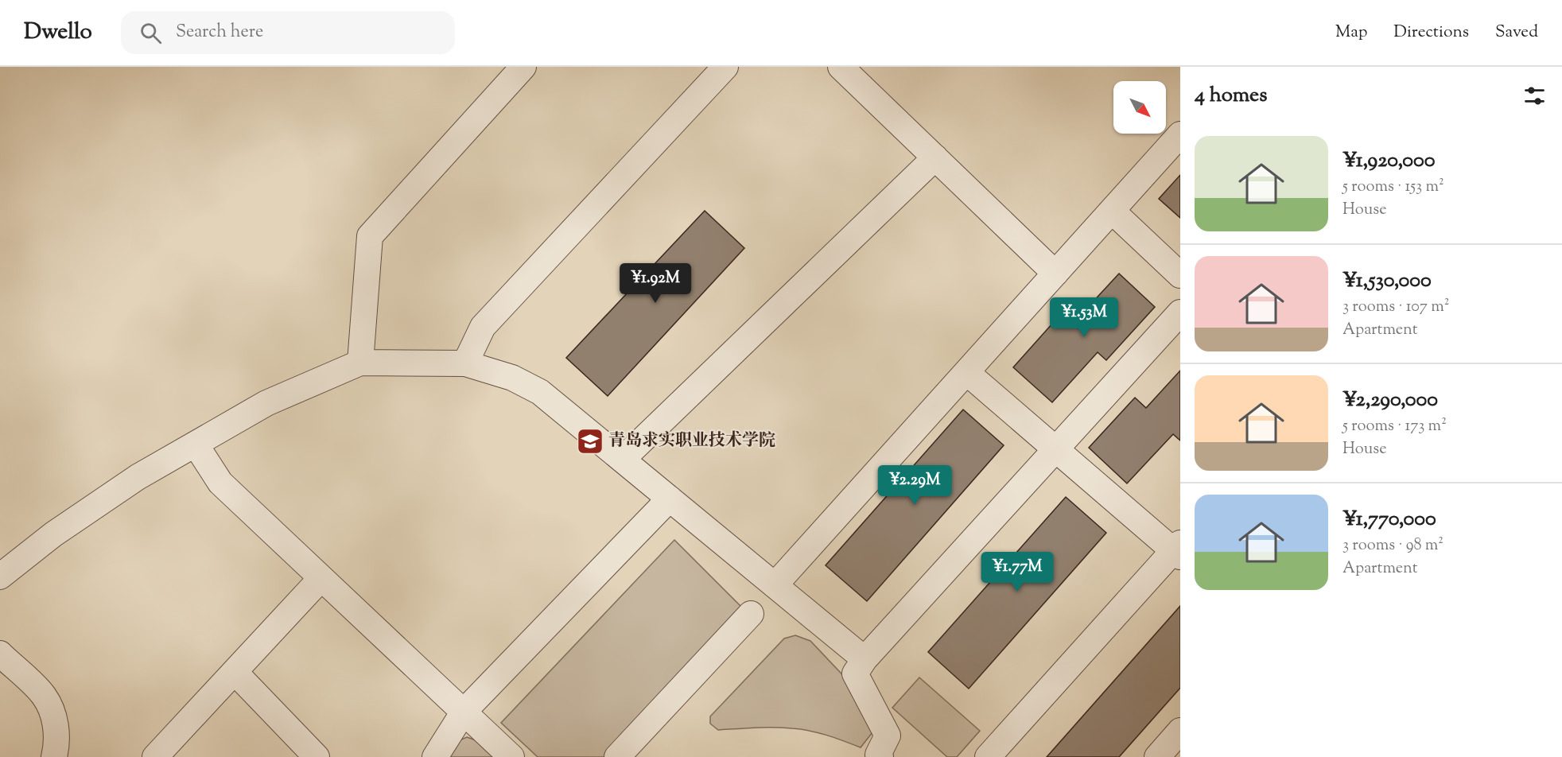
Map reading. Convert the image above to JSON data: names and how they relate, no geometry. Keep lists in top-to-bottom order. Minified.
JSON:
{"places":{"school or university":["青岛求实职业技术学院"]},"north":"bottom right","page":{"header":"Dwello","search":"Search here","nav":["Map","Directions","Saved"],"heading":"4 homes","list":[{"name":"¥1,920,000","note":"5 rooms · 153 m² · House"},{"name":"¥1,530,000","note":"3 rooms · 107 m² · Apartment"},{"name":"¥2,290,000","note":"5 rooms · 173 m² · House"},{"name":"¥1,770,000","note":"3 rooms · 98 m² · Apartment"}],"price":["¥1.92M","¥1.53M","¥2.29M","¥1.77M"]}}
